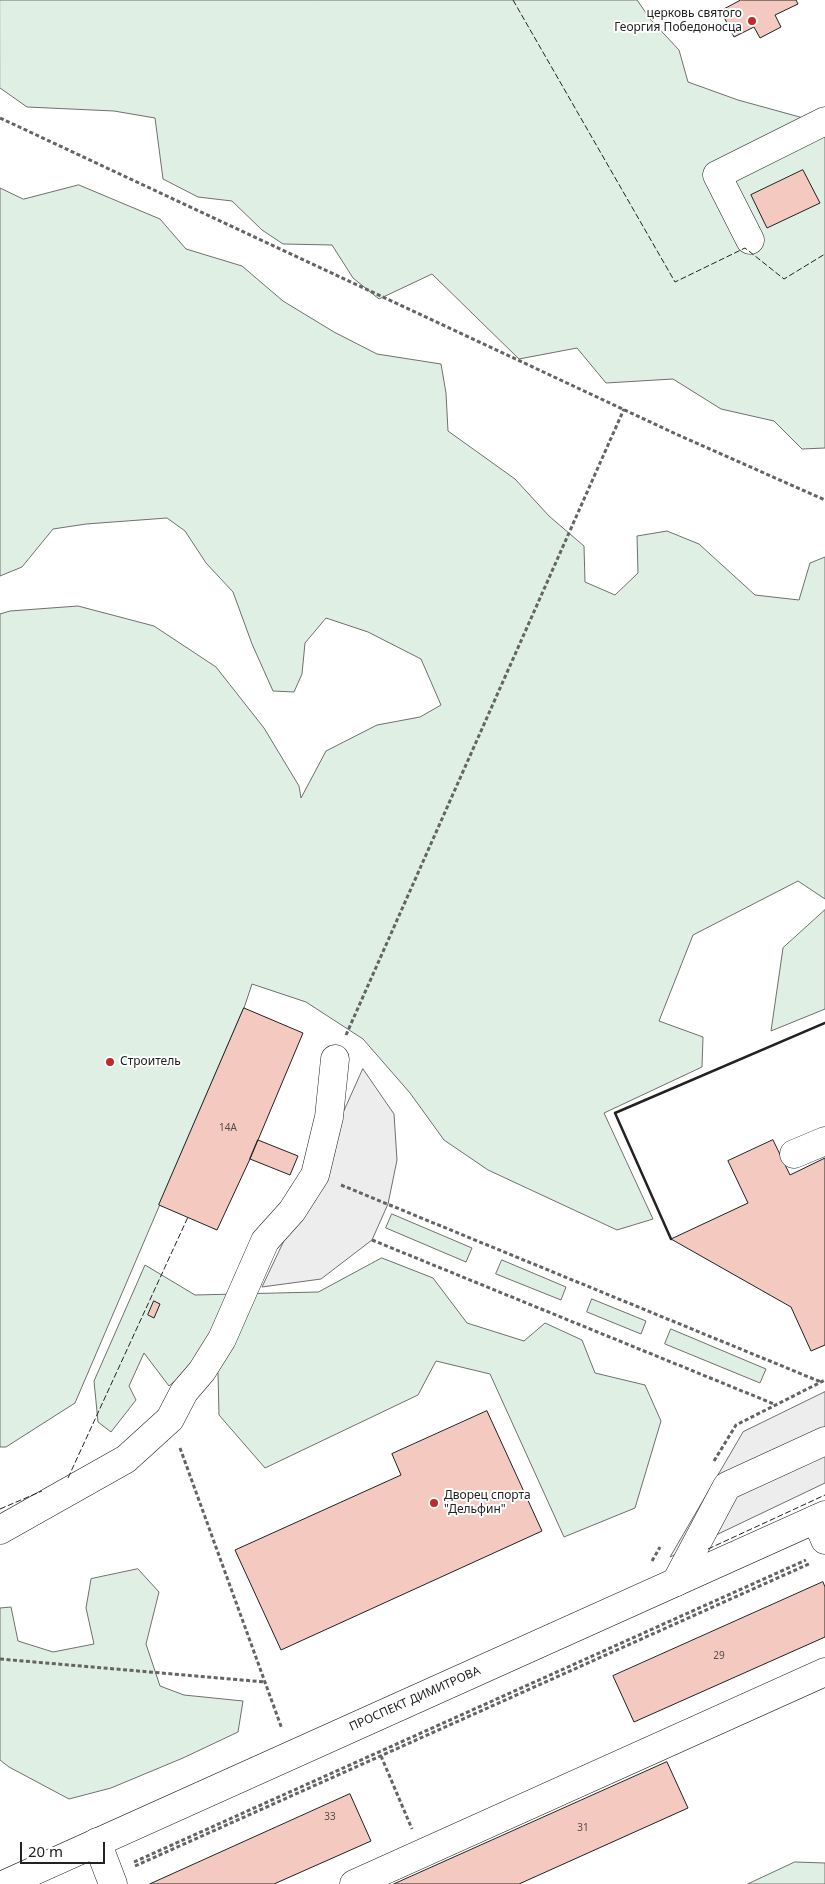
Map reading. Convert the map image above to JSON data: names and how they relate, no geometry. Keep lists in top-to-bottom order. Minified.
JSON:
{"streets":{"main road":["ПРОСПЕКТ ДИМИТРОВА"]},"places":["церковь святого Георгия Победоносца","Строитель","Дворец спорта \"Дельфин\""],"house_numbers":["14А","29","33","31"],"scale_bar":"20 m"}
